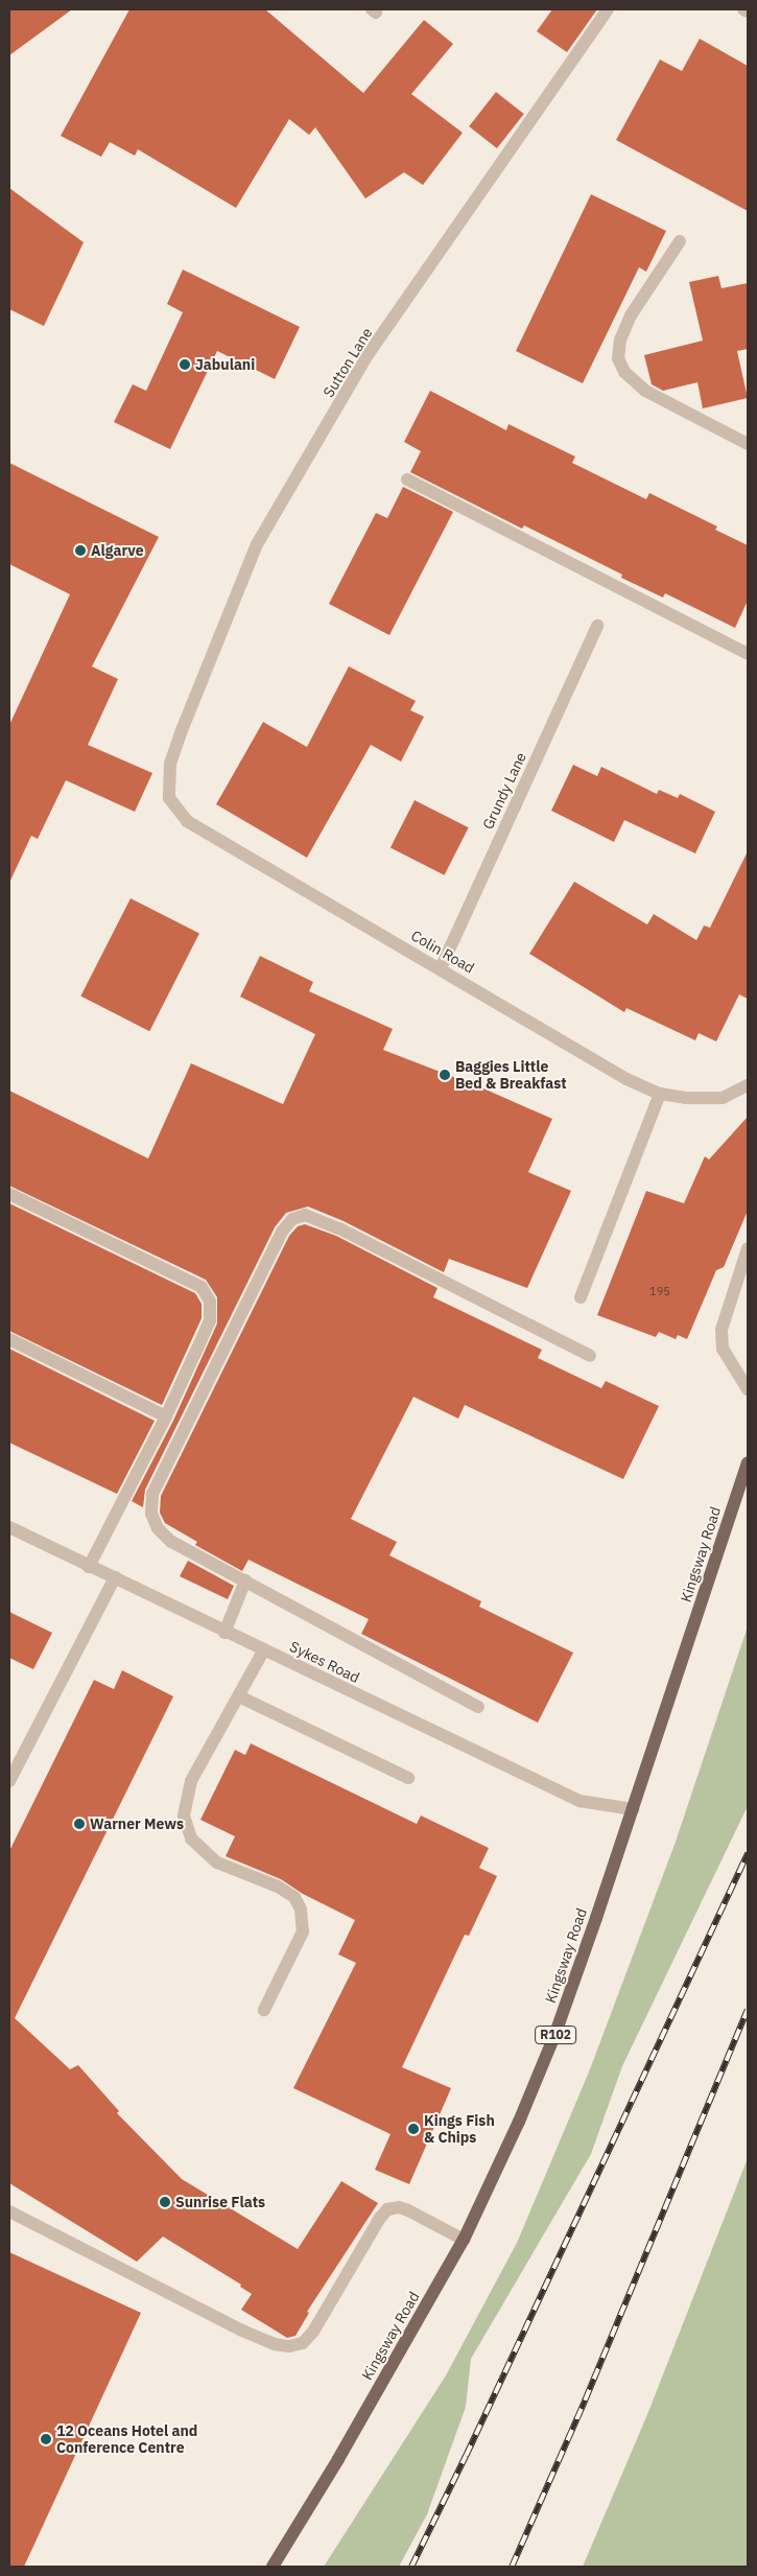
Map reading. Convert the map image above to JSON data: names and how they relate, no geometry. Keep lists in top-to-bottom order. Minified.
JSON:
{"streets":{"main road":["Kingsway Road","R102"],"street":["Sutton Lane","Grundy Lane","Colin Road","Sykes Road"]},"crossings":[["Sutton Lane","Colin Road"],["Grundy Lane","Colin Road"],["Kingsway Road","Sykes Road"]],"places":["Jabulani","Algarve","Baggies Little Bed & Breakfast","Warner Mews","Kings Fish & Chips","Sunrise Flats","12 Oceans Hotel and Conference Centre"],"house_numbers":["195"]}
